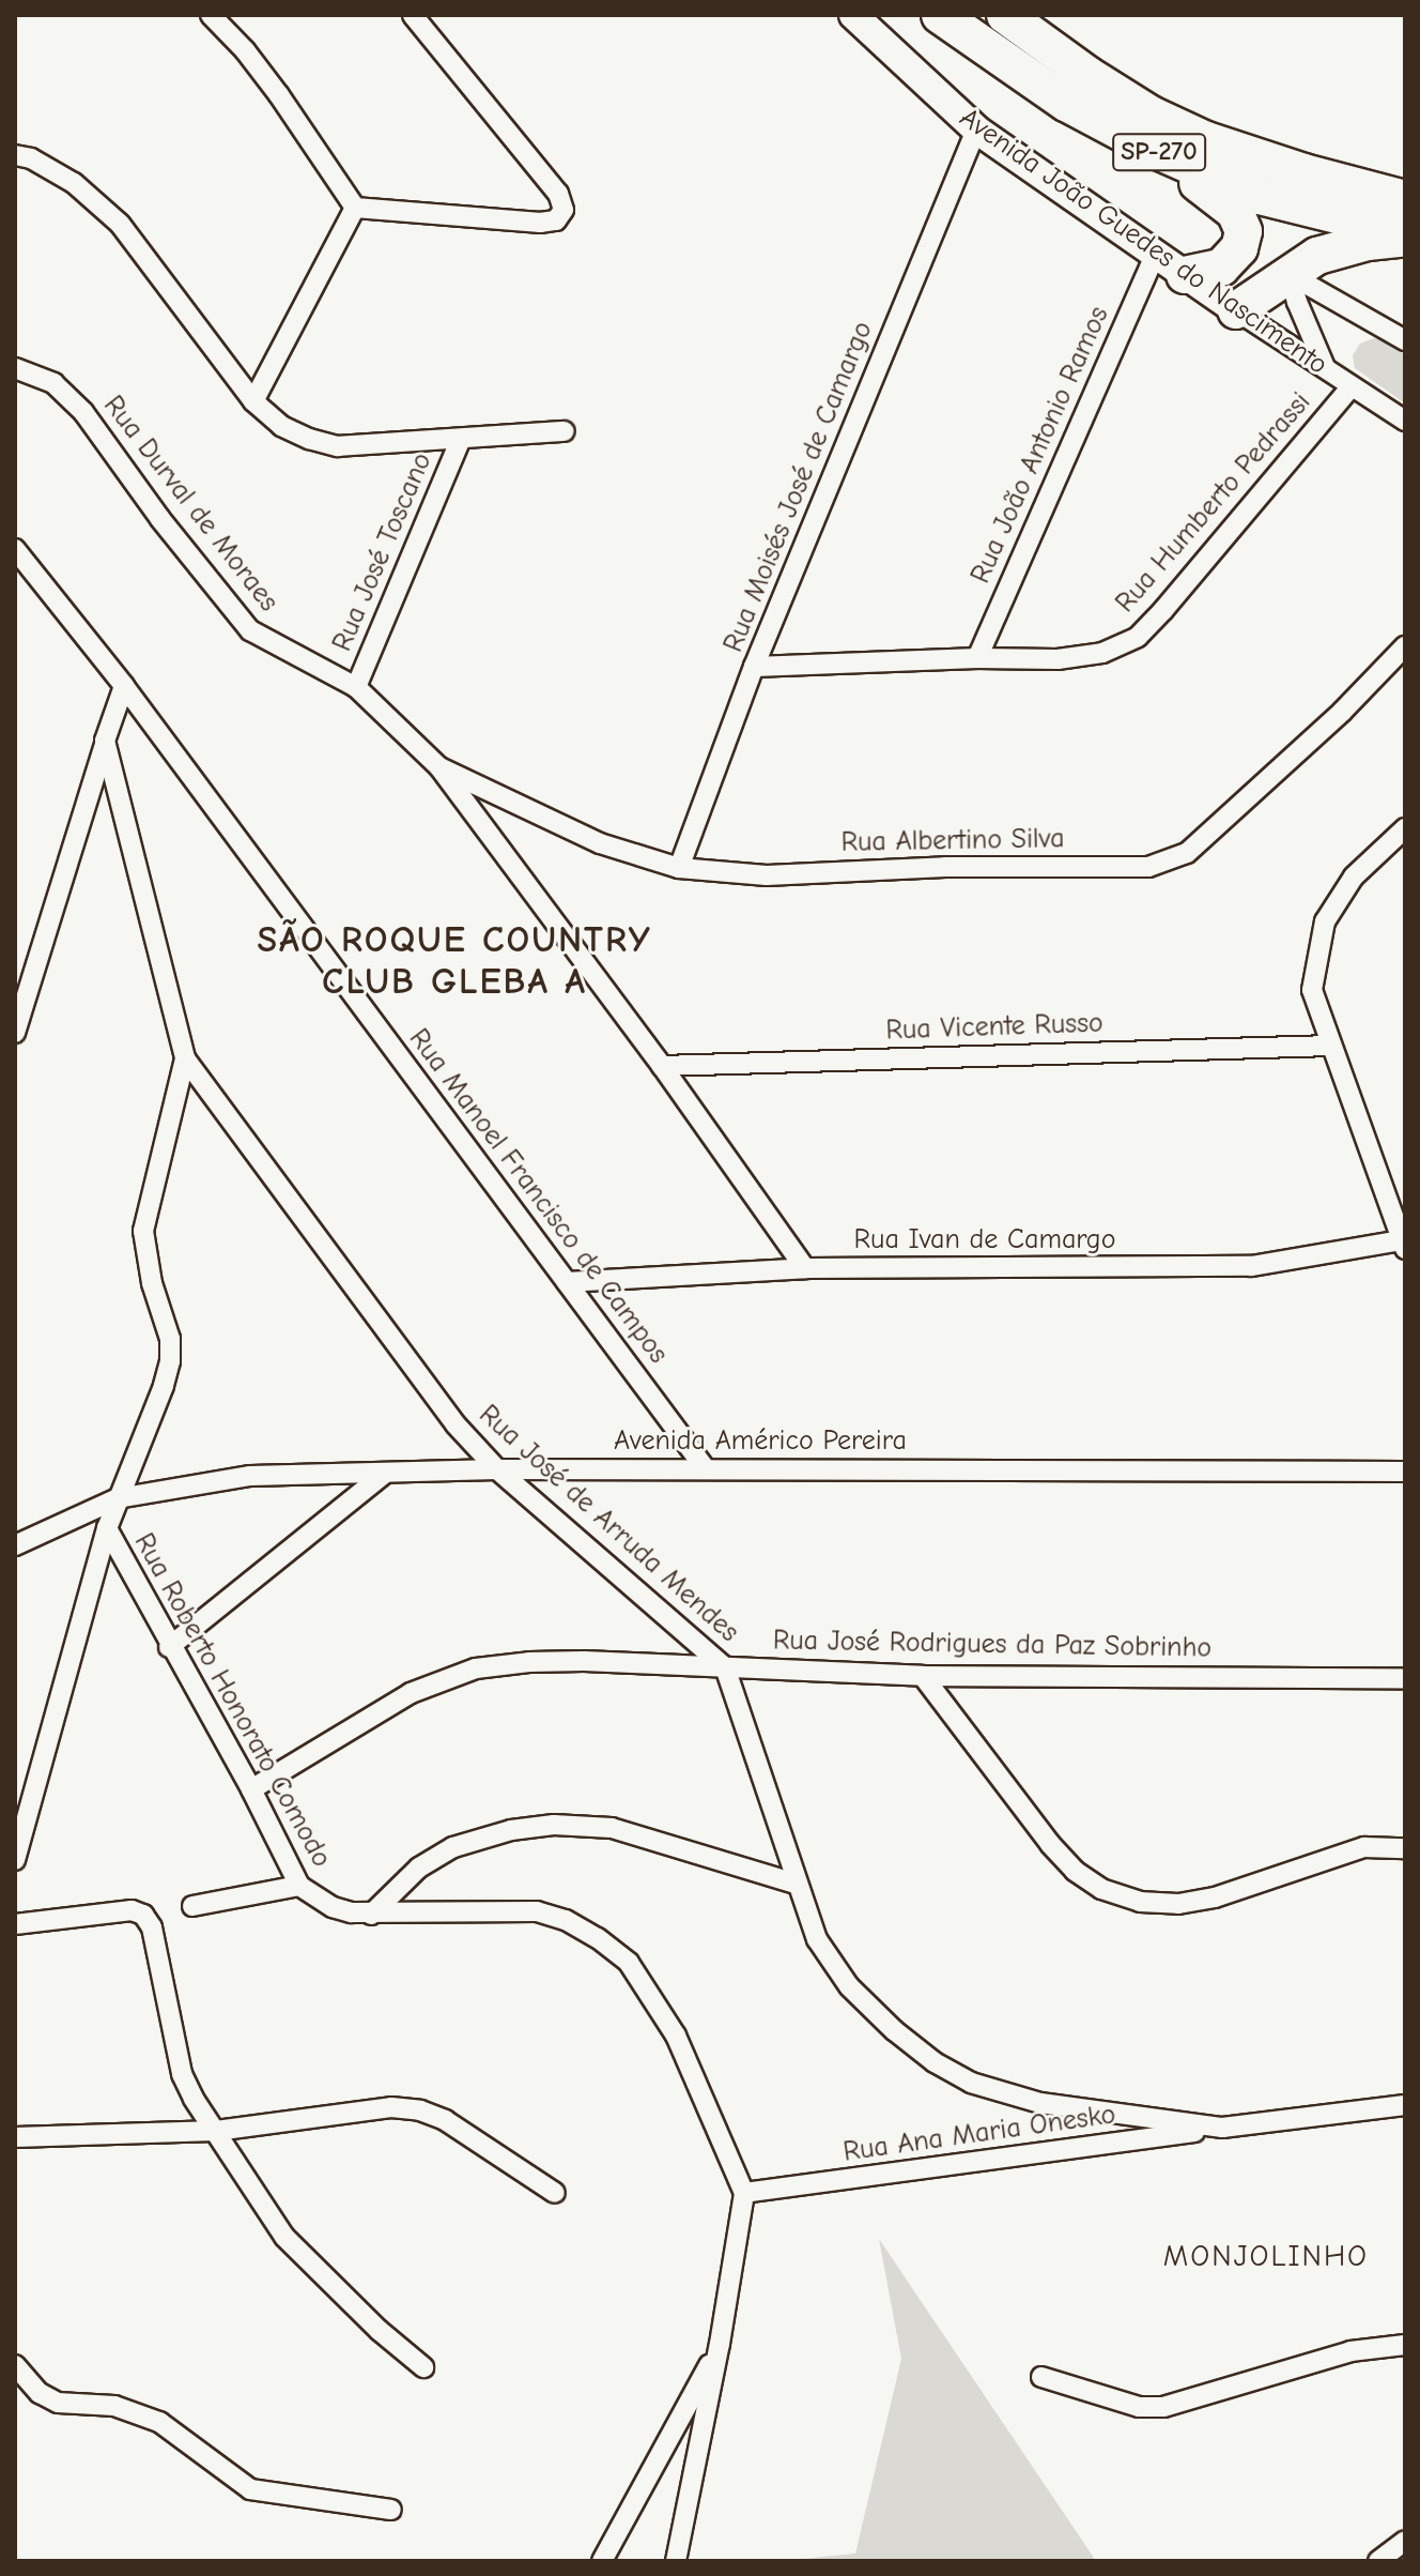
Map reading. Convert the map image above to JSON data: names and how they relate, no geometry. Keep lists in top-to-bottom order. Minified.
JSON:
{"streets":{"highway":["SP-270"],"street":["Avenida João Guedes do Nascimento","Rua João Antonio Ramos","Rua Moisés José de Camargo","Rua Humberto Pedrassi","Rua Durval de Moraes","Rua José Toscano","Rua Albertino Silva","Rua Vicente Russo","Rua Manoel Francisco de Campos","Rua Ivan de Camargo","Avenida Américo Pereira","Rua José de Arruda Mendes","Rua José Rodrigues da Paz Sobrinho","Rua Roberto Honorato Comodo","Rua Ana Maria Onesko"]},"crossings":[["Avenida João Guedes do Nascimento","Rua João Antonio Ramos"],["Avenida João Guedes do Nascimento","Rua Moisés José de Camargo"],["Avenida João Guedes do Nascimento","Rua Humberto Pedrassi"],["Rua João Antonio Ramos","Rua Humberto Pedrassi"],["Rua Moisés José de Camargo","Rua Humberto Pedrassi"],["Rua Moisés José de Camargo","Rua Albertino Silva"],["Rua Durval de Moraes","Rua José Toscano"],["Rua Durval de Moraes","Rua Albertino Silva"],["Rua Durval de Moraes","Rua Vicente Russo"],["Rua Durval de Moraes","Rua Ivan de Camargo"],["Rua Manoel Francisco de Campos","Rua Ivan de Camargo"],["Rua Manoel Francisco de Campos","Avenida Américo Pereira"],["Avenida Américo Pereira","Rua José de Arruda Mendes"],["Avenida Américo Pereira","Rua Roberto Honorato Comodo"],["Rua José de Arruda Mendes","Rua José Rodrigues da Paz Sobrinho"],["Rua José de Arruda Mendes","Rua Roberto Honorato Comodo"],["Rua José de Arruda Mendes","Rua Ana Maria Onesko"],["Rua José Rodrigues da Paz Sobrinho","Rua Roberto Honorato Comodo"],["Rua Roberto Honorato Comodo","Rua Ana Maria Onesko"]],"districts":["SÃO ROQUE COUNTRY CLUB GLEBA A","MONJOLINHO"]}
